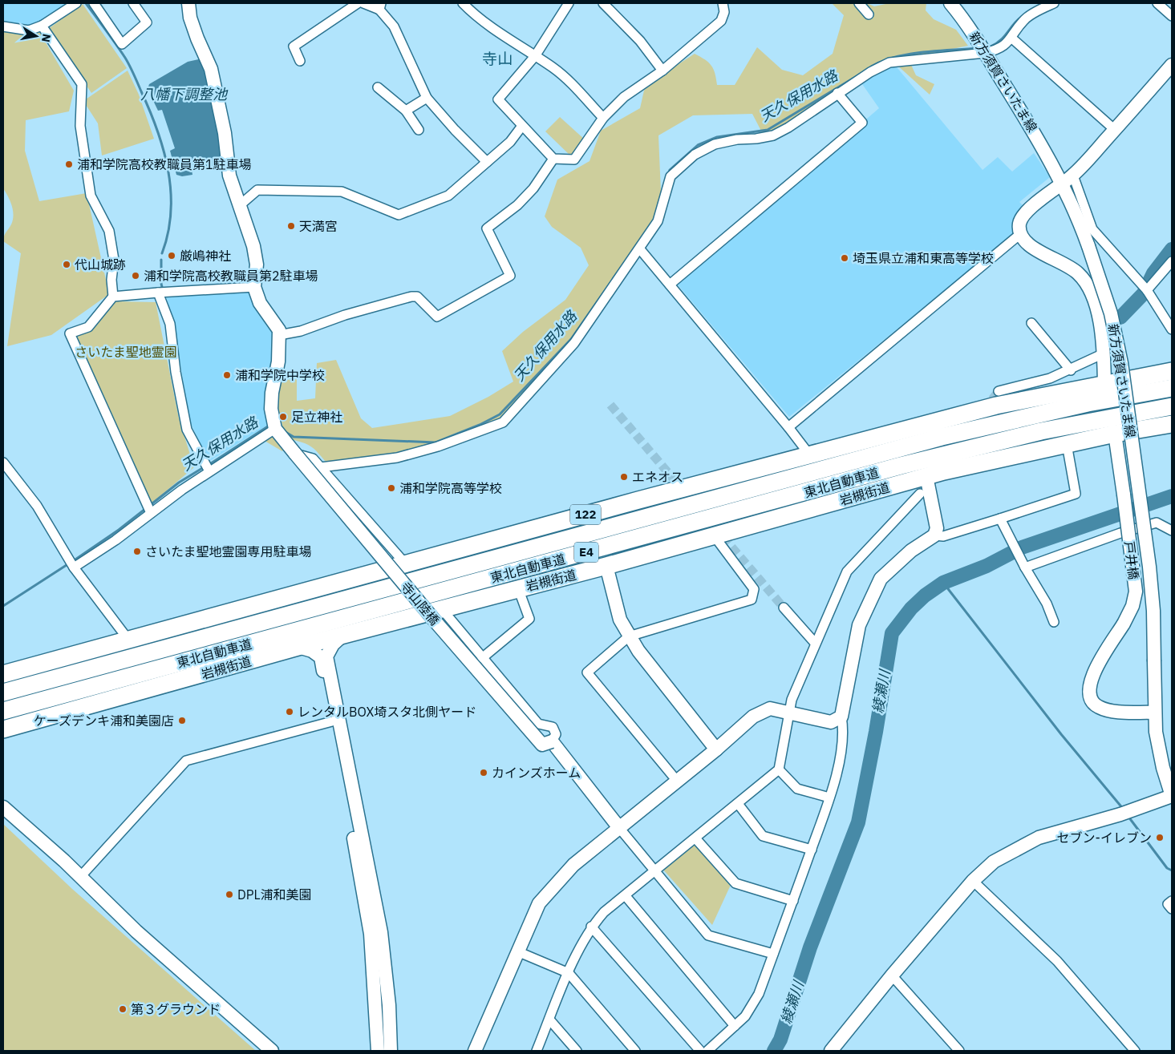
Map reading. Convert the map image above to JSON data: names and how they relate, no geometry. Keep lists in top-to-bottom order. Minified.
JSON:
{"streets":{"highway":["東北自動車道","岩槻街道","122","E4"],"street":["新方須賀さいたま線","戸井橋","寺山陸橋"]},"crossings":[["新方須賀さいたま線","戸井橋"],["岩槻街道","戸井橋"]],"districts":["寺山"],"water":["八幡下調整池","天久保用水路","綾瀬川"],"parks":["さいたま聖地霊園"],"places":["浦和学院高校教職員第1駐車場","天満宮","厳嶋神社","埼玉県立浦和東高等学校","代山城跡","浦和学院高校教職員第2駐車場","浦和学院中学校","足立神社","エネオス","浦和学院高等学校","さいたま聖地霊園専用駐車場","レンタルBOX埼スタ北側ヤード","ケーズデンキ浦和美園店","カインズホーム","セブン-イレブン","DPL浦和美園","第３グラウンド"],"north":"right"}
